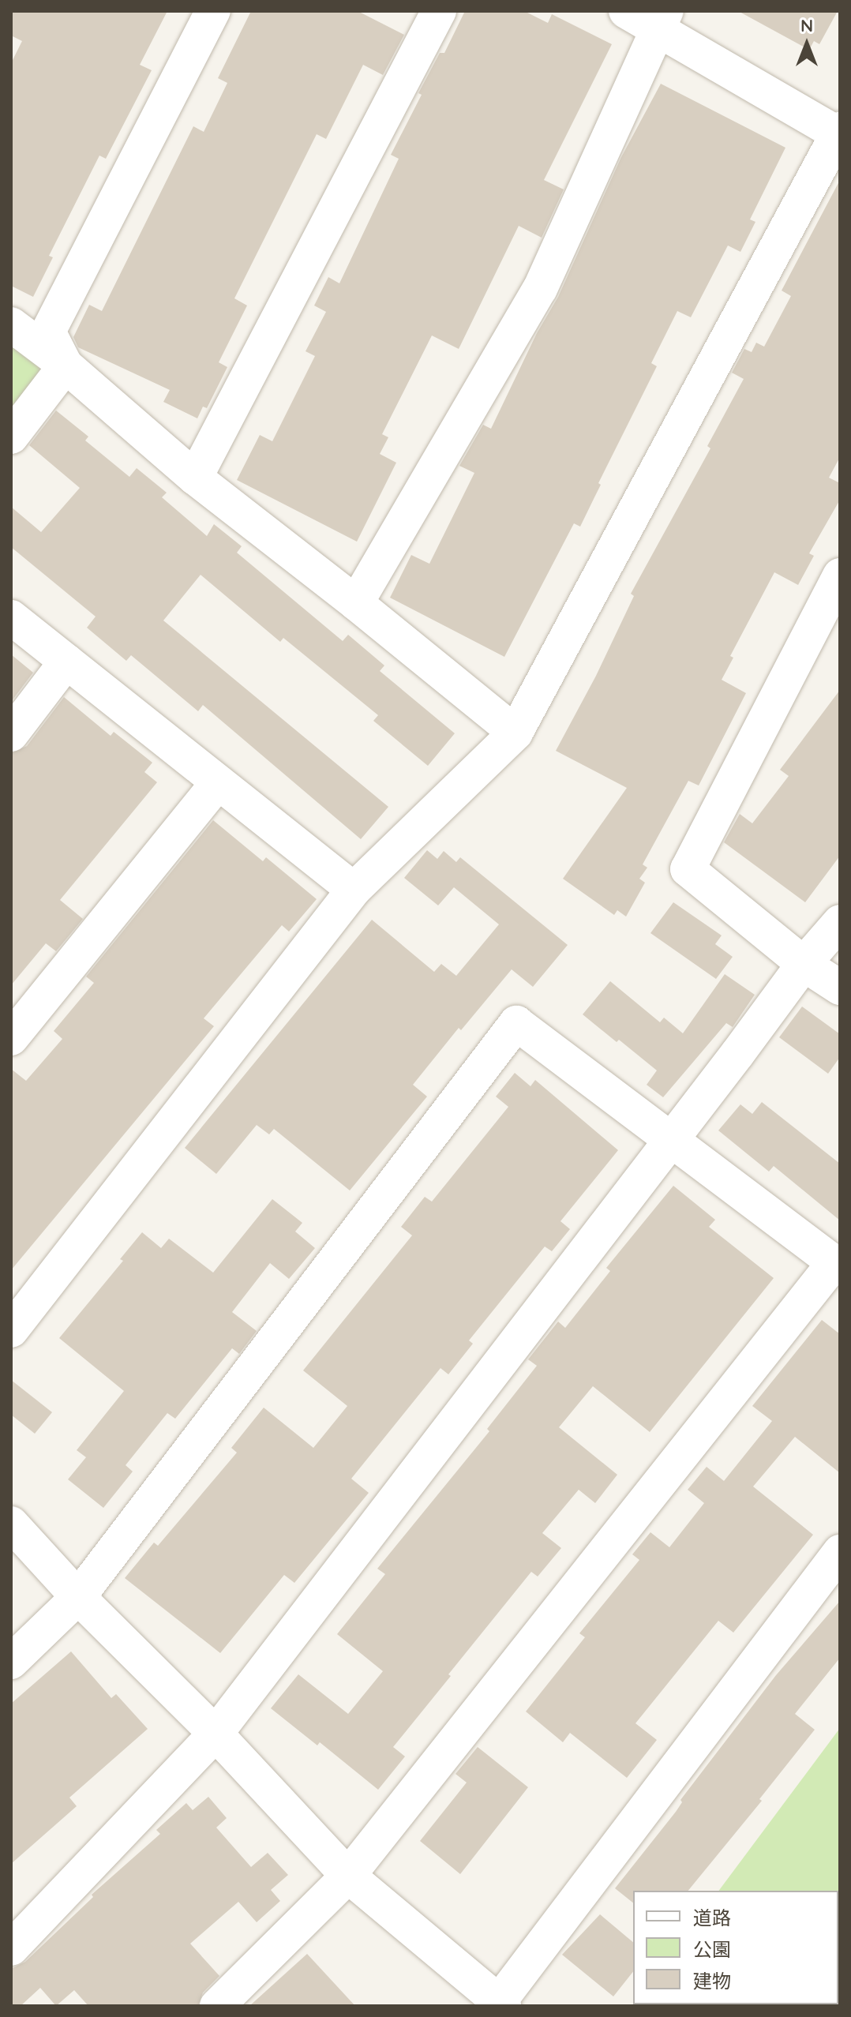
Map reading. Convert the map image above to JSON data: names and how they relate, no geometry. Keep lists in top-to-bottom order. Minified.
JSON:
{"legend":["道路","公園","建物"],"north":"top"}
